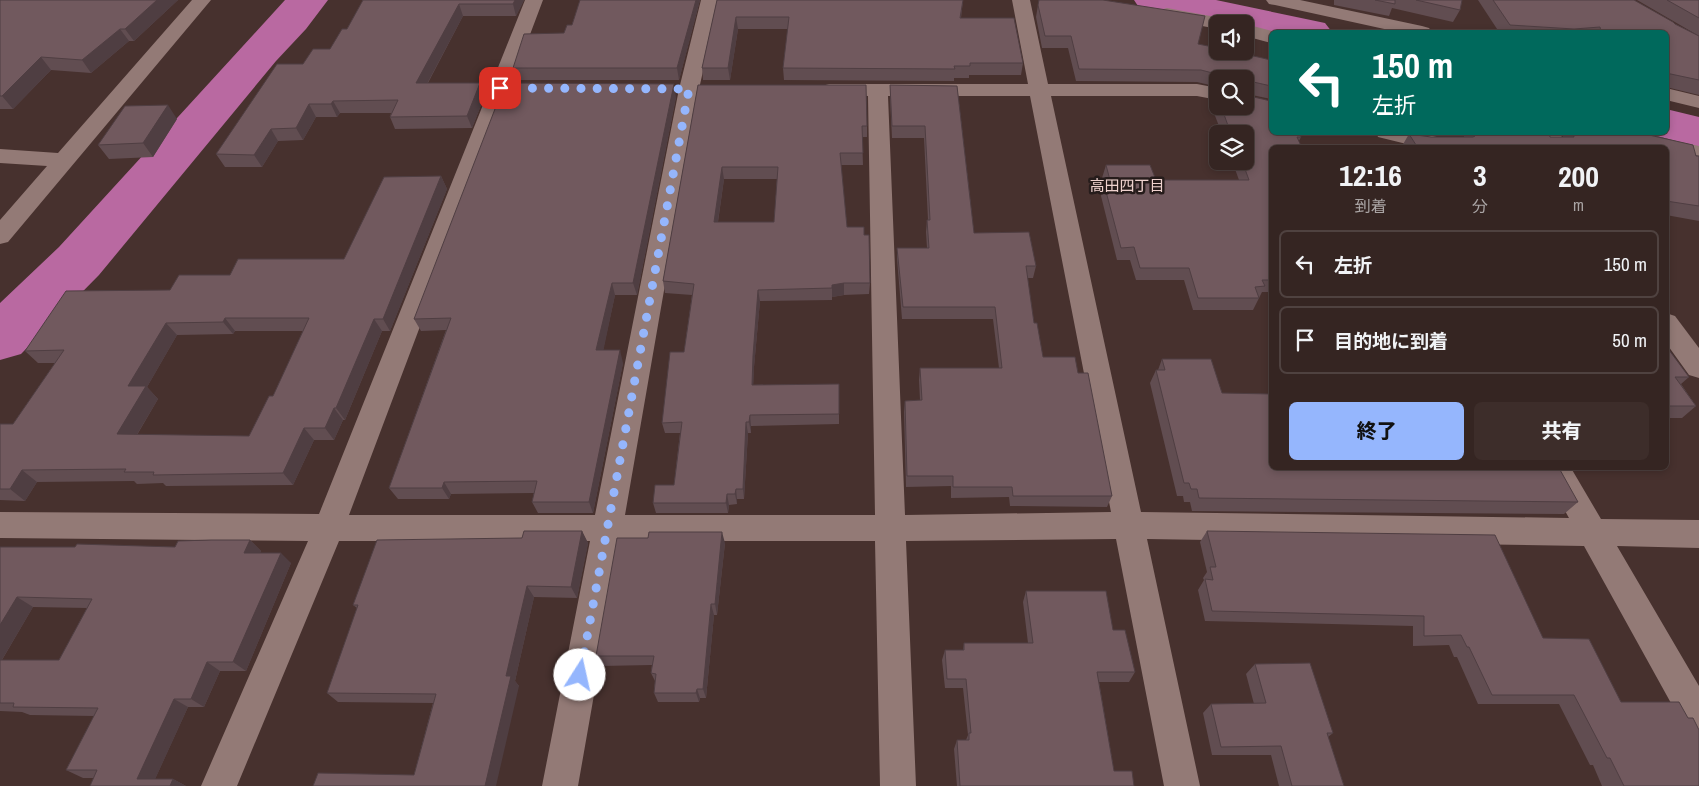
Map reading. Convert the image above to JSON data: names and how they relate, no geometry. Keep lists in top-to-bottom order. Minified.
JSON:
{"districts":["高田四丁目"],"page":{"turn":["150 m","左折"],"eta":["12:16","到着","3","分","200","m"],"list":[{"name":"左折","value":"150 m"},{"name":"目的地に到着","value":"50 m"}],"buttons":["終了","共有"]}}
